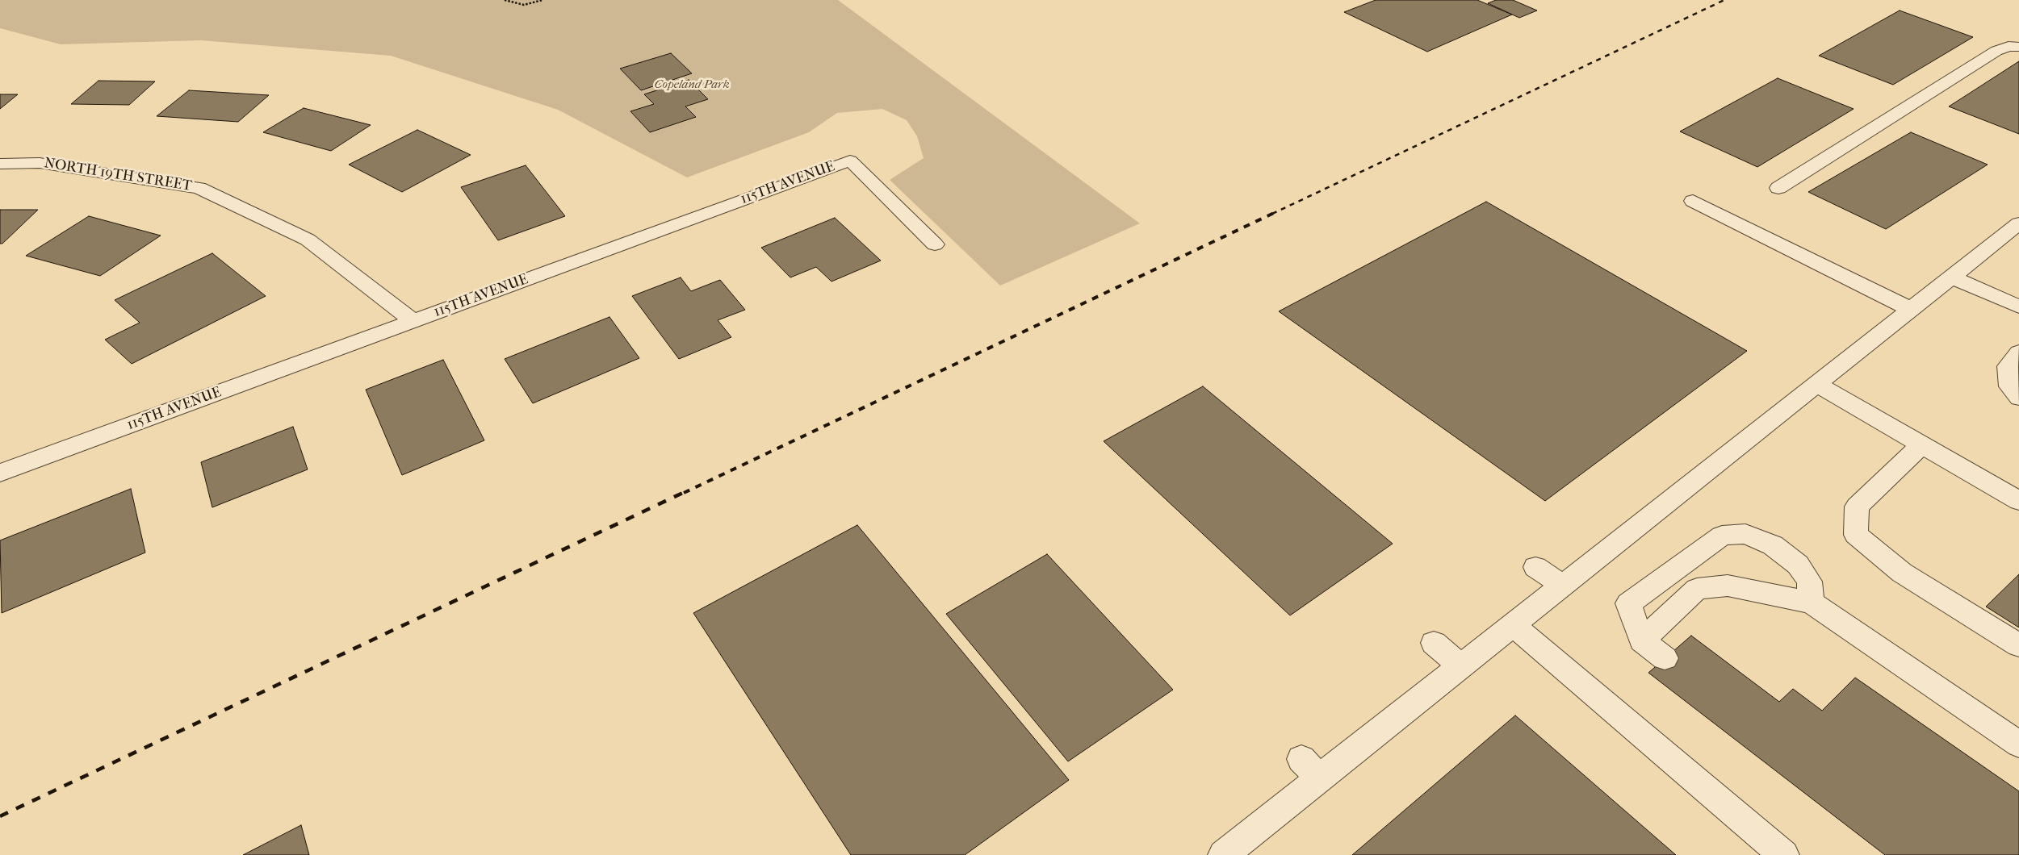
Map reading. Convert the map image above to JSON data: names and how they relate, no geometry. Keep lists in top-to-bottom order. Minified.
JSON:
{"streets":{"street":["NORTH 19TH STREET","115TH AVENUE"]},"crossings":[["NORTH 19TH STREET","115TH AVENUE"]],"parks":["Copeland Park"]}
